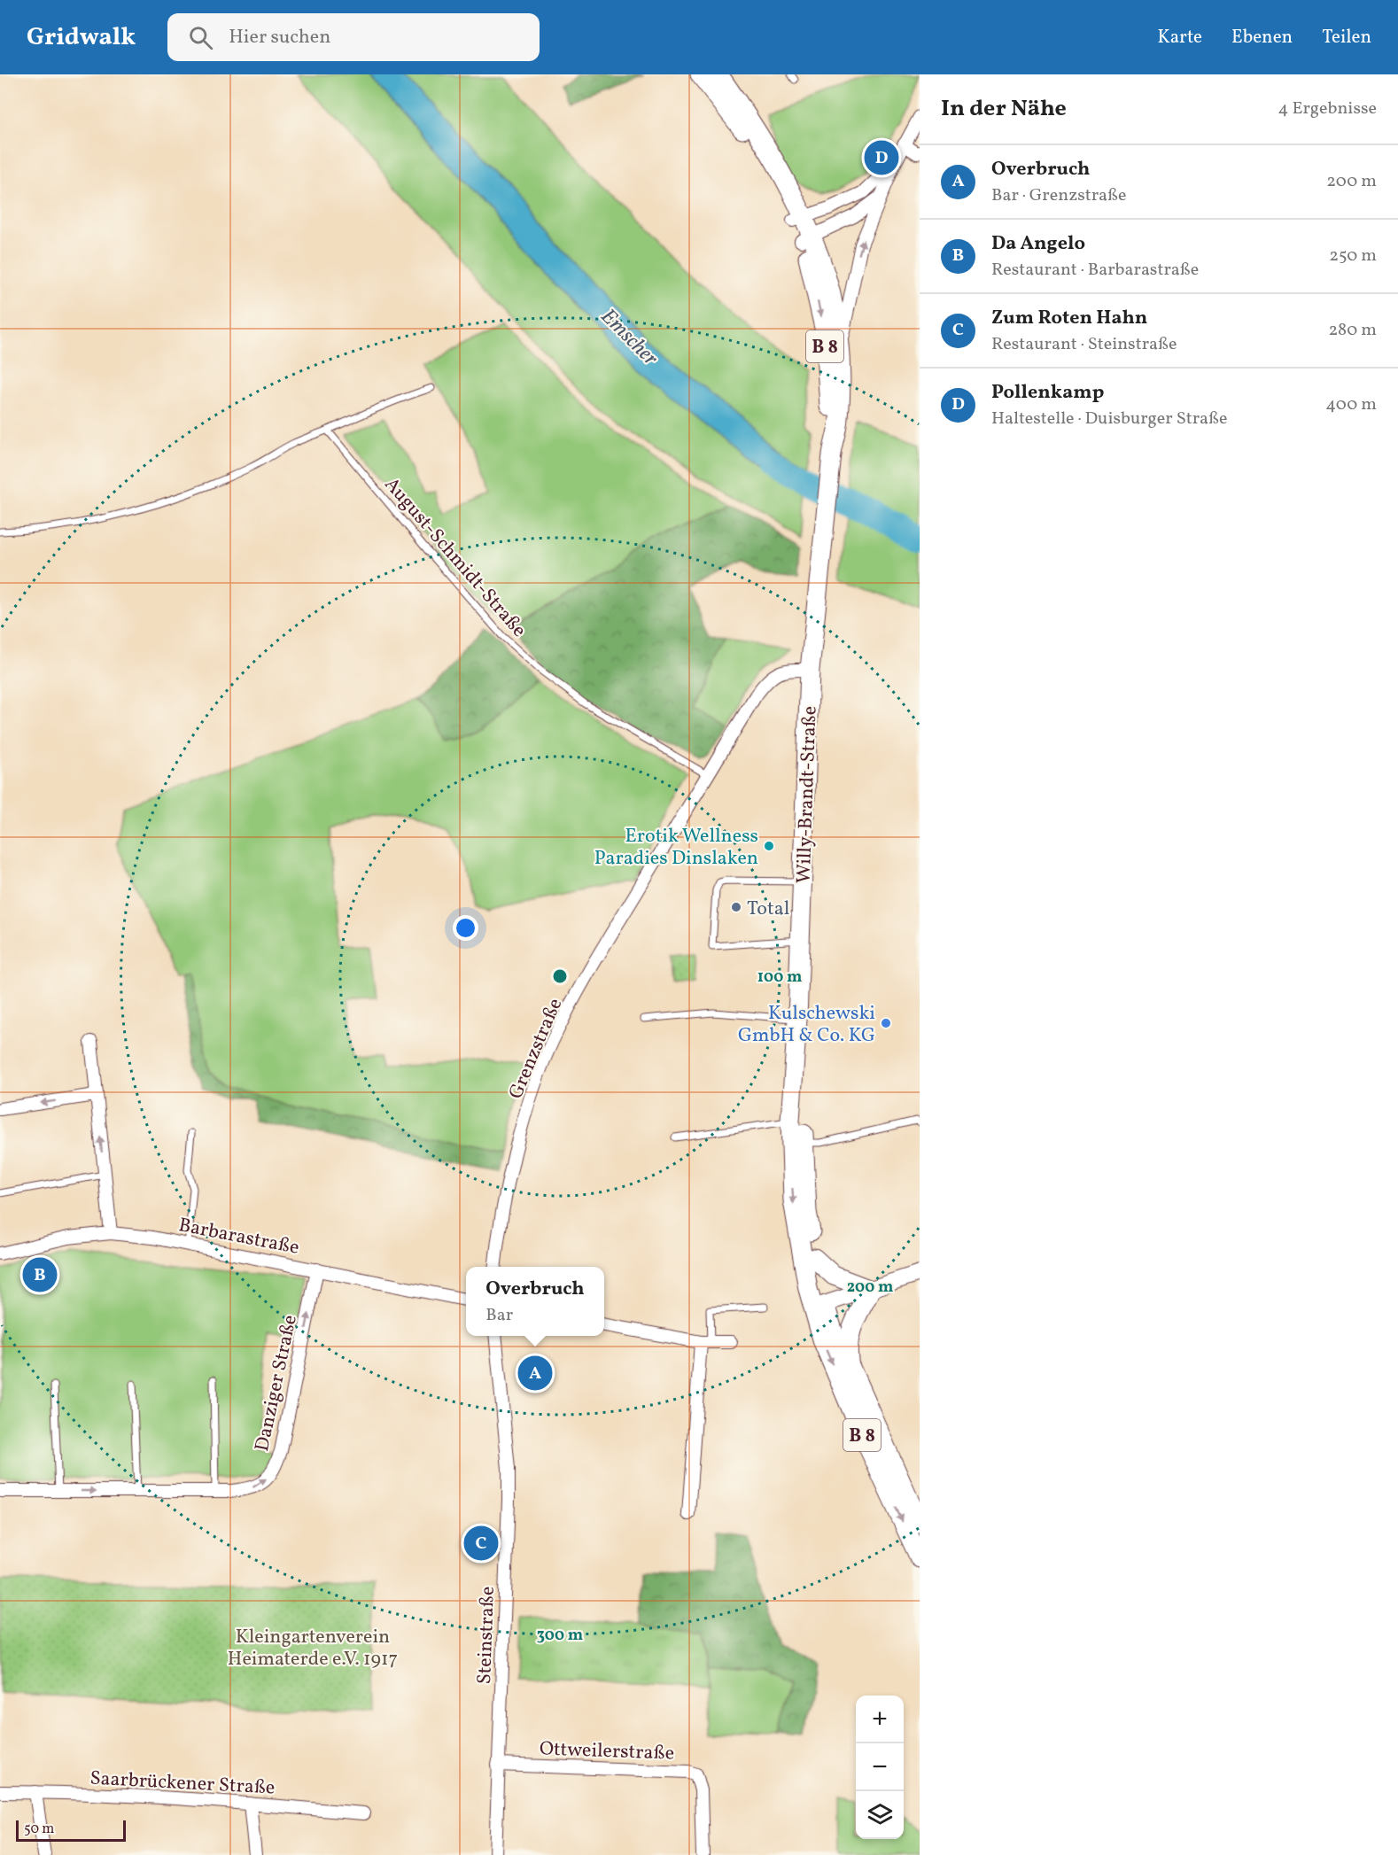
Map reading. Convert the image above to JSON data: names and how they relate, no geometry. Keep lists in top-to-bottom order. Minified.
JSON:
{"streets":{"main road":["B 8","Willy-Brandt-Straße"],"street":["Grenzstraße","Barbarastraße","Danziger Straße","Steinstraße","Ottweilerstraße","Saarbrückener Straße"],"lane":["August-Schmidt-Straße"]},"crossings":[["B 8","Willy-Brandt-Straße"],["August-Schmidt-Straße","Grenzstraße"],["Willy-Brandt-Straße","Grenzstraße"],["Barbarastraße","Danziger Straße"],["Steinstraße","Ottweilerstraße"]],"one_way":["Danziger Straße"],"water":["Emscher"],"parks":["Kleingartenverein Heimaterde e.V. 1917"],"places":["Erotik Wellness Paradies Dinslaken","Total","Kulschewski GmbH & Co. KG"],"scale_bar":"50 m","page":{"header":"Gridwalk","search":"Hier suchen","nav":["Karte","Ebenen","Teilen"],"heading":["In der Nähe","4 Ergebnisse"],"pins":["D","B","A","C"],"list":[{"mark":"A","name":"Overbruch","note":"Bar · Grenzstraße","value":"200 m"},{"mark":"B","name":"Da Angelo","note":"Restaurant · Barbarastraße","value":"250 m"},{"mark":"C","name":"Zum Roten Hahn","note":"Restaurant · Steinstraße","value":"280 m"},{"mark":"D","name":"Pollenkamp","note":"Haltestelle · Duisburger Straße","value":"400 m"}],"popup":["Overbruch","Bar"],"map_buttons":["+","−"],"scale":"50 m"},"rings":["100 m","200 m","300 m"]}
